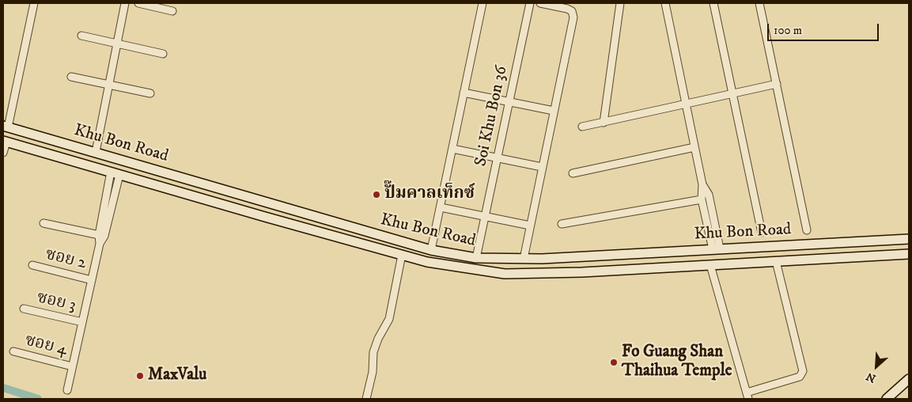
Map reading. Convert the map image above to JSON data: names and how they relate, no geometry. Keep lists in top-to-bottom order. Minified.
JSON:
{"streets":{"main road":["Khu Bon Road"],"street":["Soi Khu Bon 36","ซอย 2","ซอย 3","ซอย 4"]},"crossings":[["Soi Khu Bon 36","Khu Bon Road"]],"places":["ปั๊มคาลเท็กซ์","Fo Guang Shan Thaihua Temple","MaxValu"],"scale_bar":"100 m","north":"bottom left"}
